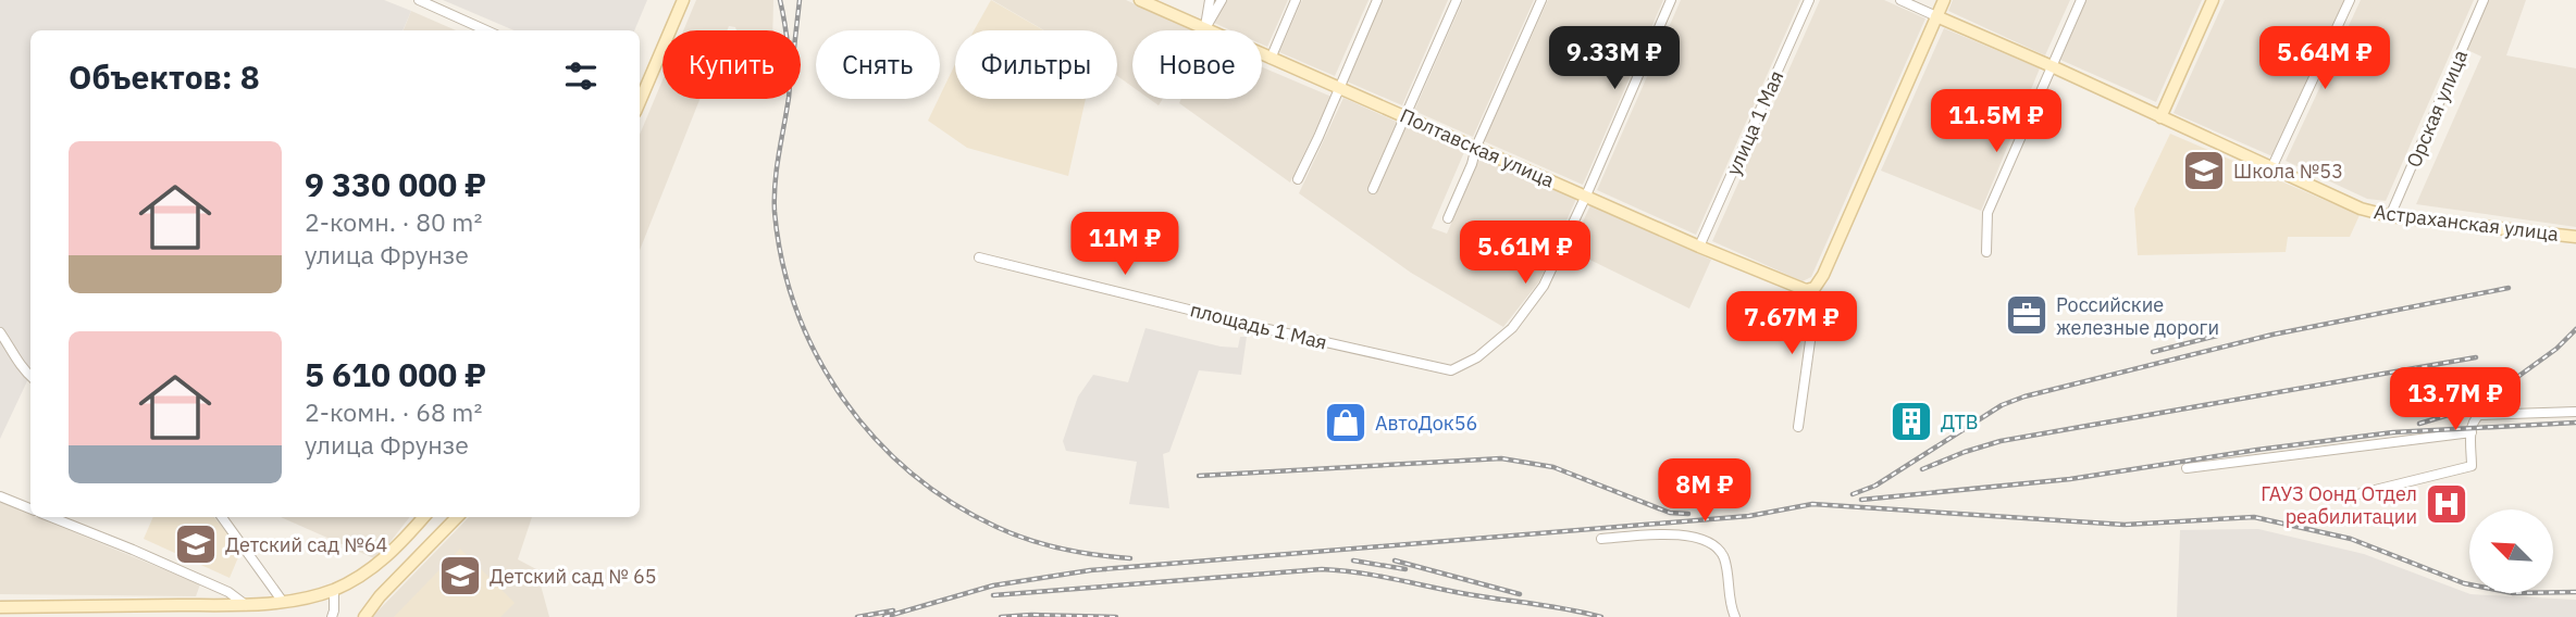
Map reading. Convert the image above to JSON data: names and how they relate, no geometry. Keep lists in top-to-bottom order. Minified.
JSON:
{"streets":{"street":["Орская улица","улица 1 Мая","Полтавская улица","Астраханская улица","площадь 1 Мая"]},"crossings":[["Орская улица","Астраханская улица"],["улица 1 Мая","Полтавская улица"],["Полтавская улица","площадь 1 Мая"]],"places":{"school or university":["Школа №53","Детский сад №64","Детский сад № 65"],"office":["Российские железные дороги"],"building":["ДТВ"],"shop":["АвтоДок56"],"hospital":["ГАУЗ Оонд Отдел реабилитации"]},"north":"top left","page":{"price":["9.33M ₽","5.64M ₽","11.5M ₽","11M ₽","5.61M ₽","7.67M ₽","13.7M ₽","8M ₽"],"chip":["Купить","Снять","Фильтры","Новое"],"heading":"Объектов: 8","list":[{"name":"9 330 000 ₽","note":"2-комн. · 80 m² · улица Фрунзе"},{"name":"5 610 000 ₽","note":"2-комн. · 68 m² · улица Фрунзе"}]}}
